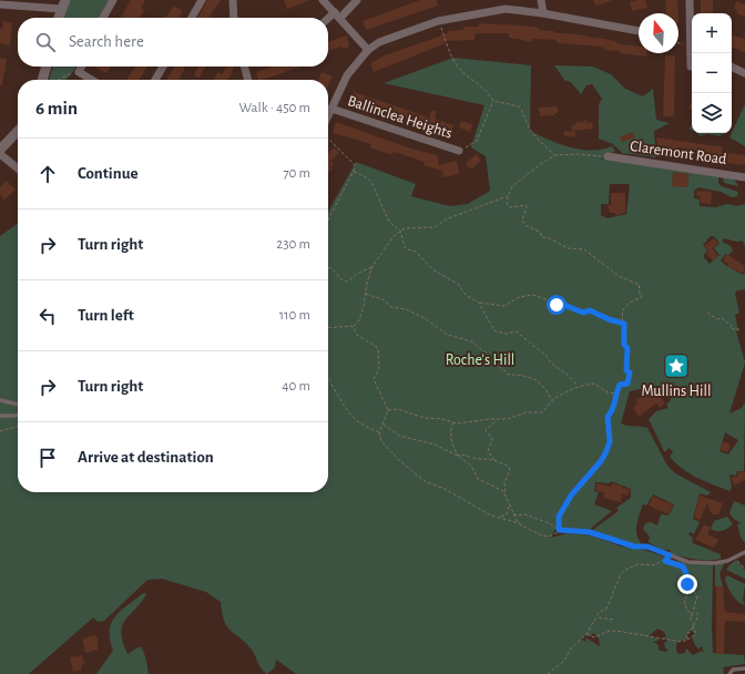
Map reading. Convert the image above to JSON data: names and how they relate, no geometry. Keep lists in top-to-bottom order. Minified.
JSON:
{"streets":{"street":["Ballinclea Heights","Claremont Road"]},"parks":["Roche's Hill"],"places":{"place":["Mullins Hill"]},"north":"top","page":{"map_buttons":["+","−"],"search":"Search here","heading":["6 min","Walk · 450 m"],"list":[["Continue","70 m"],["Turn right","230 m"],["Turn left","110 m"],["Turn right","40 m"],"Arrive at destination"]}}
